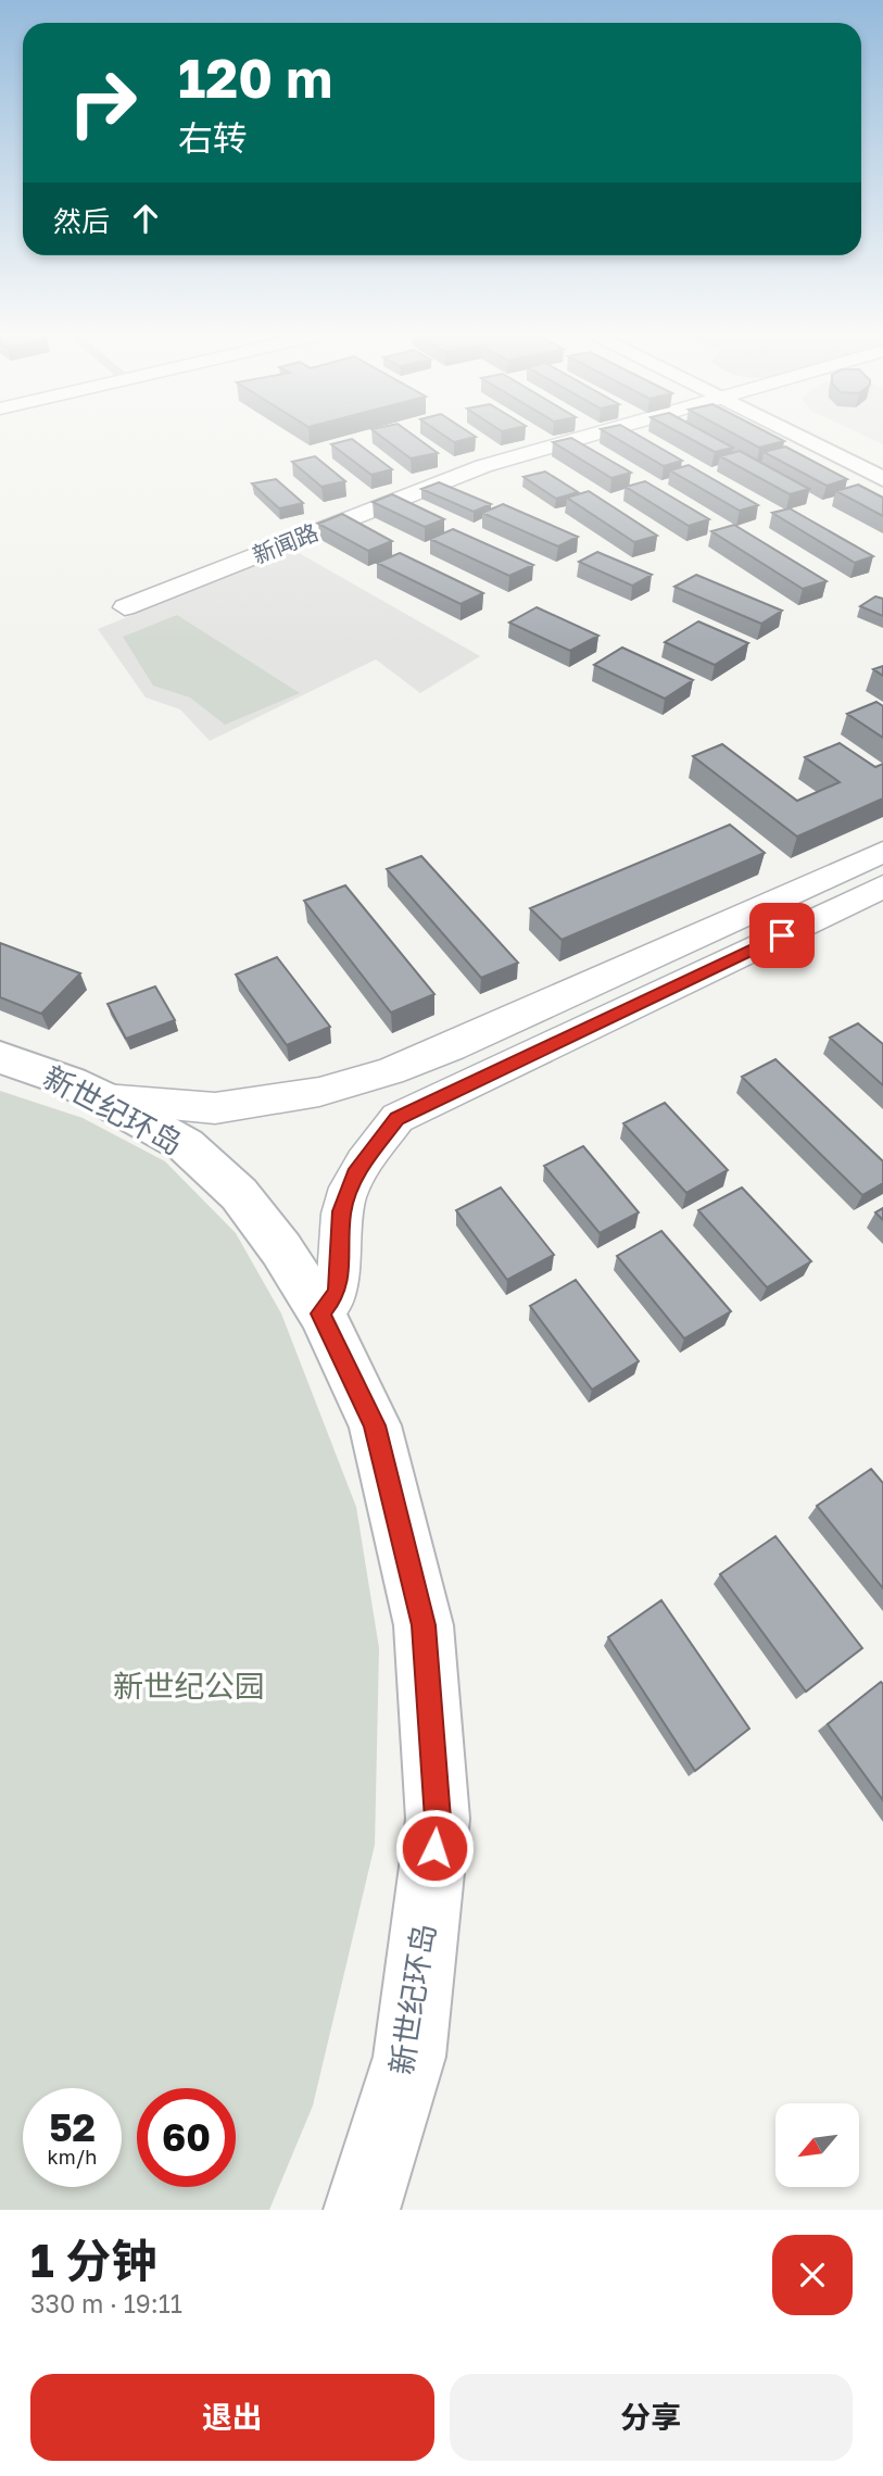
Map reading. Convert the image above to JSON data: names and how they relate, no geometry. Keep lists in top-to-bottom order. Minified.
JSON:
{"streets":{"main road":["新闻路","新世纪环岛"]},"parks":["新世纪公园"],"north":"bottom left","page":{"turn":["120 m","右转"],"then":"然后","speed":"52 km/h","limit":"60","heading":["1 分钟","330 m · 19:11"],"buttons":["退出","分享"]}}
